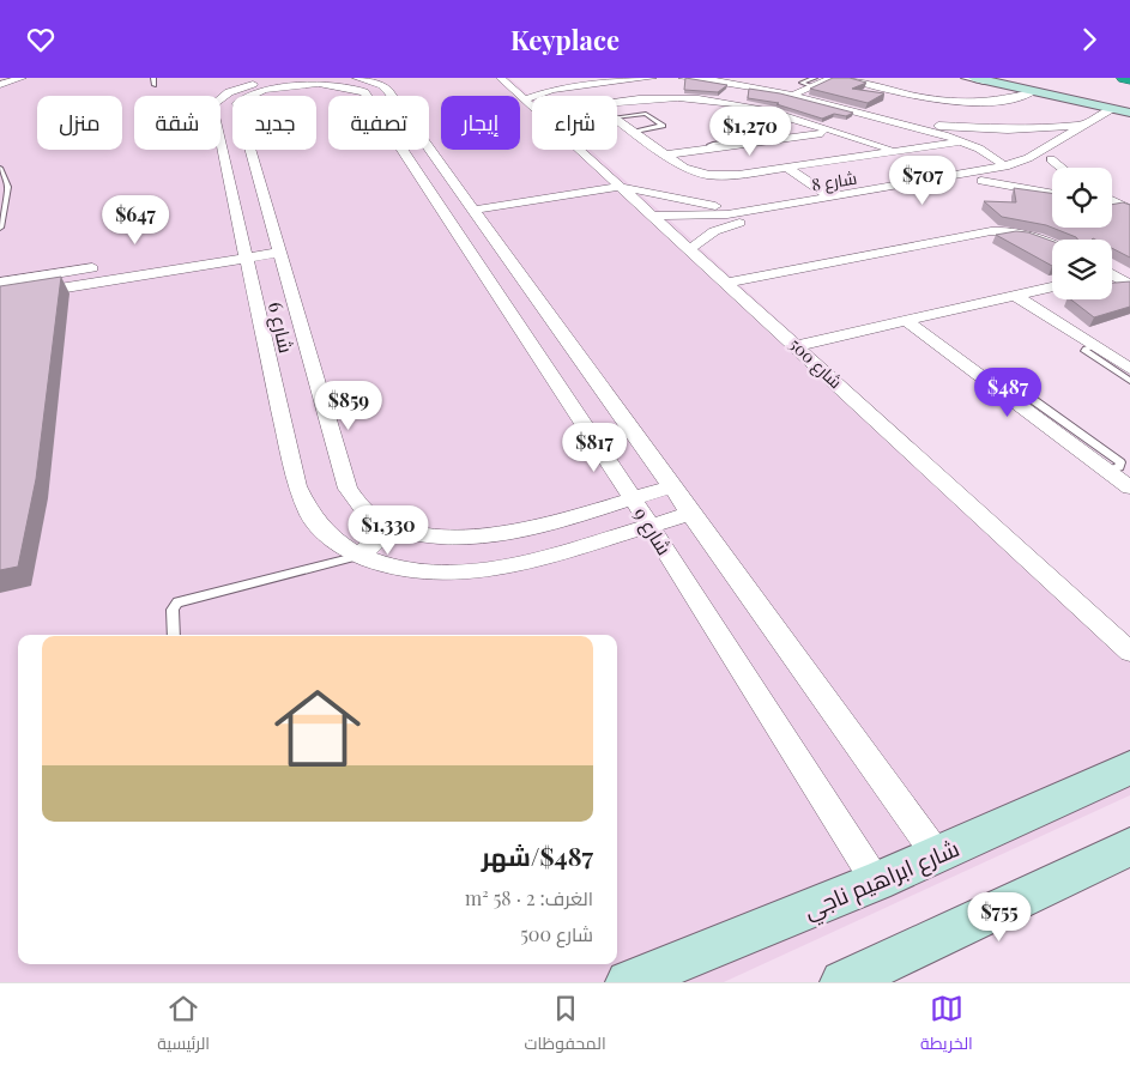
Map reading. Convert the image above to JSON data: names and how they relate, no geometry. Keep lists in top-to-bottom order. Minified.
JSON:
{"streets":{"street":["شارع 8","شارع 6","شارع 500","شارع 9","شارع ابراهيم ناجي"]},"crossings":[["شارع 8","شارع 500"],["شارع 6","شارع 9"],["شارع 9","شارع ابراهيم ناجي"]],"page":{"header":"Keyplace","chip":["شراء","إيجار","تصفية","جديد","شقة","منزل"],"price":["$1,270","$707","$647","$487","$859","$817","$1,330","$755"],"list":[{"name":"$487/شهر","note":"الغرف: 2 · 58 m² · شارع 500"}],"tabs":["الخريطة","المحفوظات","الرئيسية"]}}
